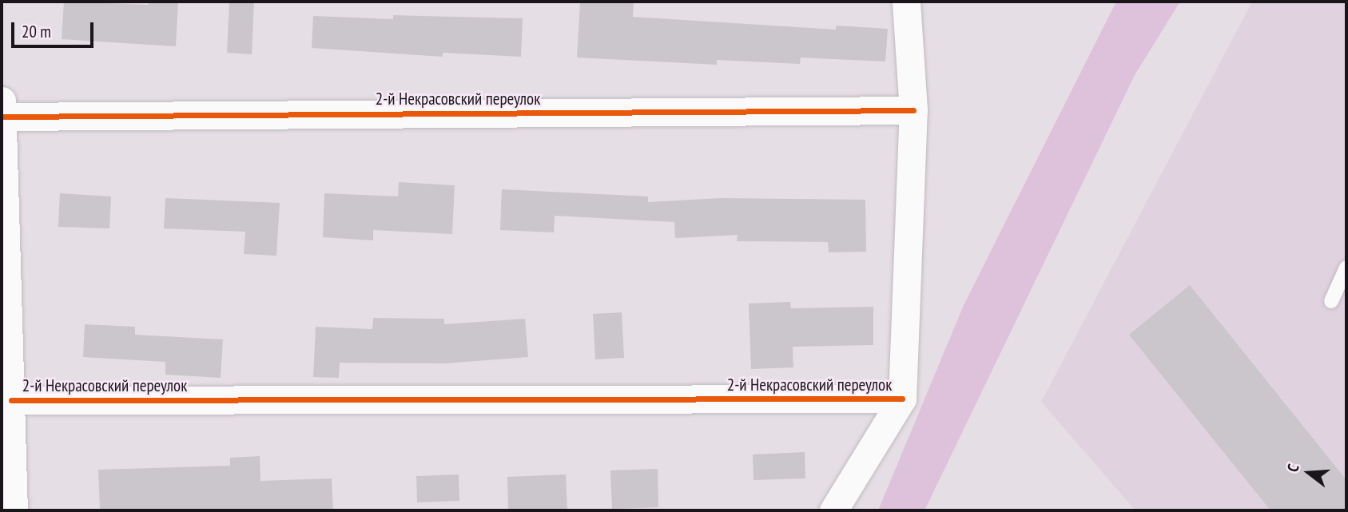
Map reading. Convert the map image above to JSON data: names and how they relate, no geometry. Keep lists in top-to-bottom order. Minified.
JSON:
{"streets":{"street":["2-й Некрасовский переулок"]},"scale_bar":"20 m","north":"left"}
